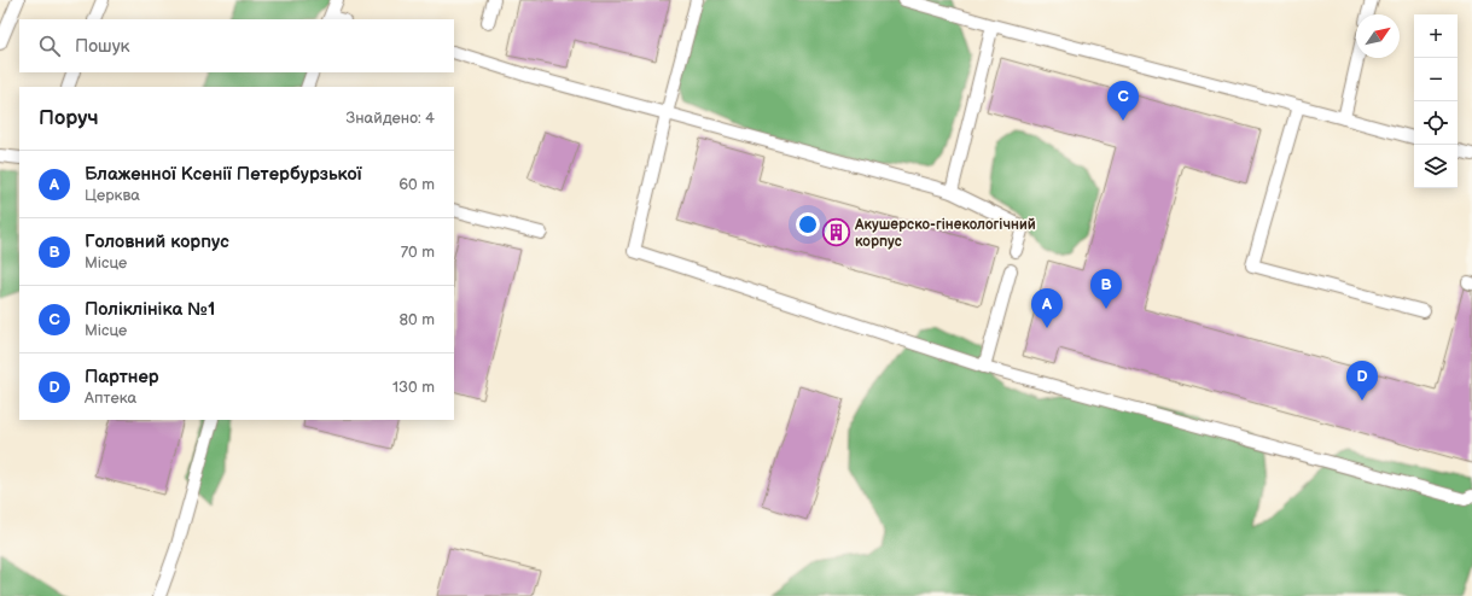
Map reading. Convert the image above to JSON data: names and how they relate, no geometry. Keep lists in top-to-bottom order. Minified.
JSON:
{"places":{"building":["Акушерско-гінекологічний корпус"]},"north":"top right","page":{"map_buttons":["+","−"],"search":"Пошук","pins":["C","B","A","D"],"heading":["Поруч","Знайдено: 4"],"list":[{"mark":"A","name":"Блаженної Ксенії Петербурзької","note":"Церква","value":"60 m"},{"mark":"B","name":"Головний корпус","note":"Місце","value":"70 m"},{"mark":"C","name":"Поліклініка №1","note":"Місце","value":"80 m"},{"mark":"D","name":"Партнер","note":"Аптека","value":"130 m"}]}}
